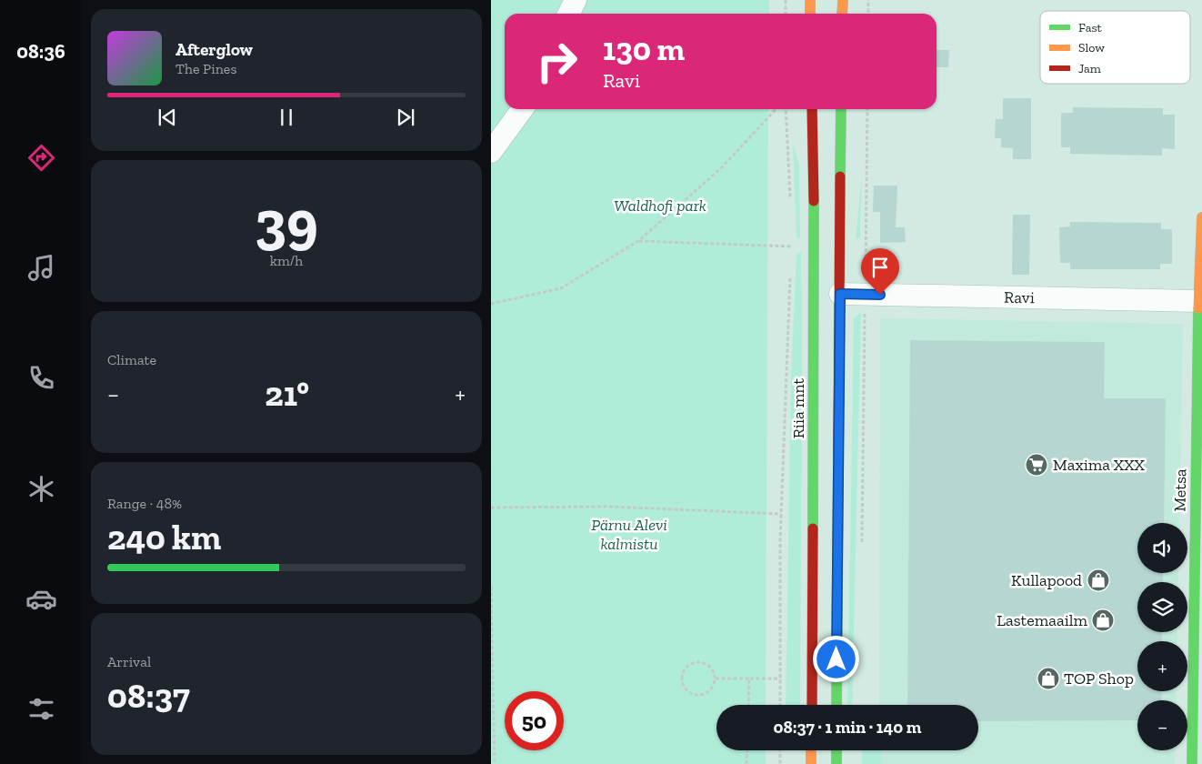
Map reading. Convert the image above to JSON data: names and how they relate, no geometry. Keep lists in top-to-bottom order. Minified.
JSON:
{"streets":{"main road":["Riia mnt","Metsa"],"street":["Ravi"]},"crossings":[["Ravi","Metsa"]],"parks":["Waldhofi park","Pärnu Alevi kalmistu"],"places":{"supermarket":["Maxima XXX"],"shop":["Kullapood","Lastemaailm","TOP Shop"]},"legend":["Fast","Slow","Jam"],"page":{"tabs":"08:36","turn":["130 m","Ravi"],"song":["Afterglow","The Pines"],"tile":[["39","km/h"],"Climate",["Range · 48%","240 km"],["Arrival","08:37"]],"heat":["−","21°","+"],"map_buttons":["+","−"],"limit":"50","trip":"08:37 · 1 min · 140 m"}}
